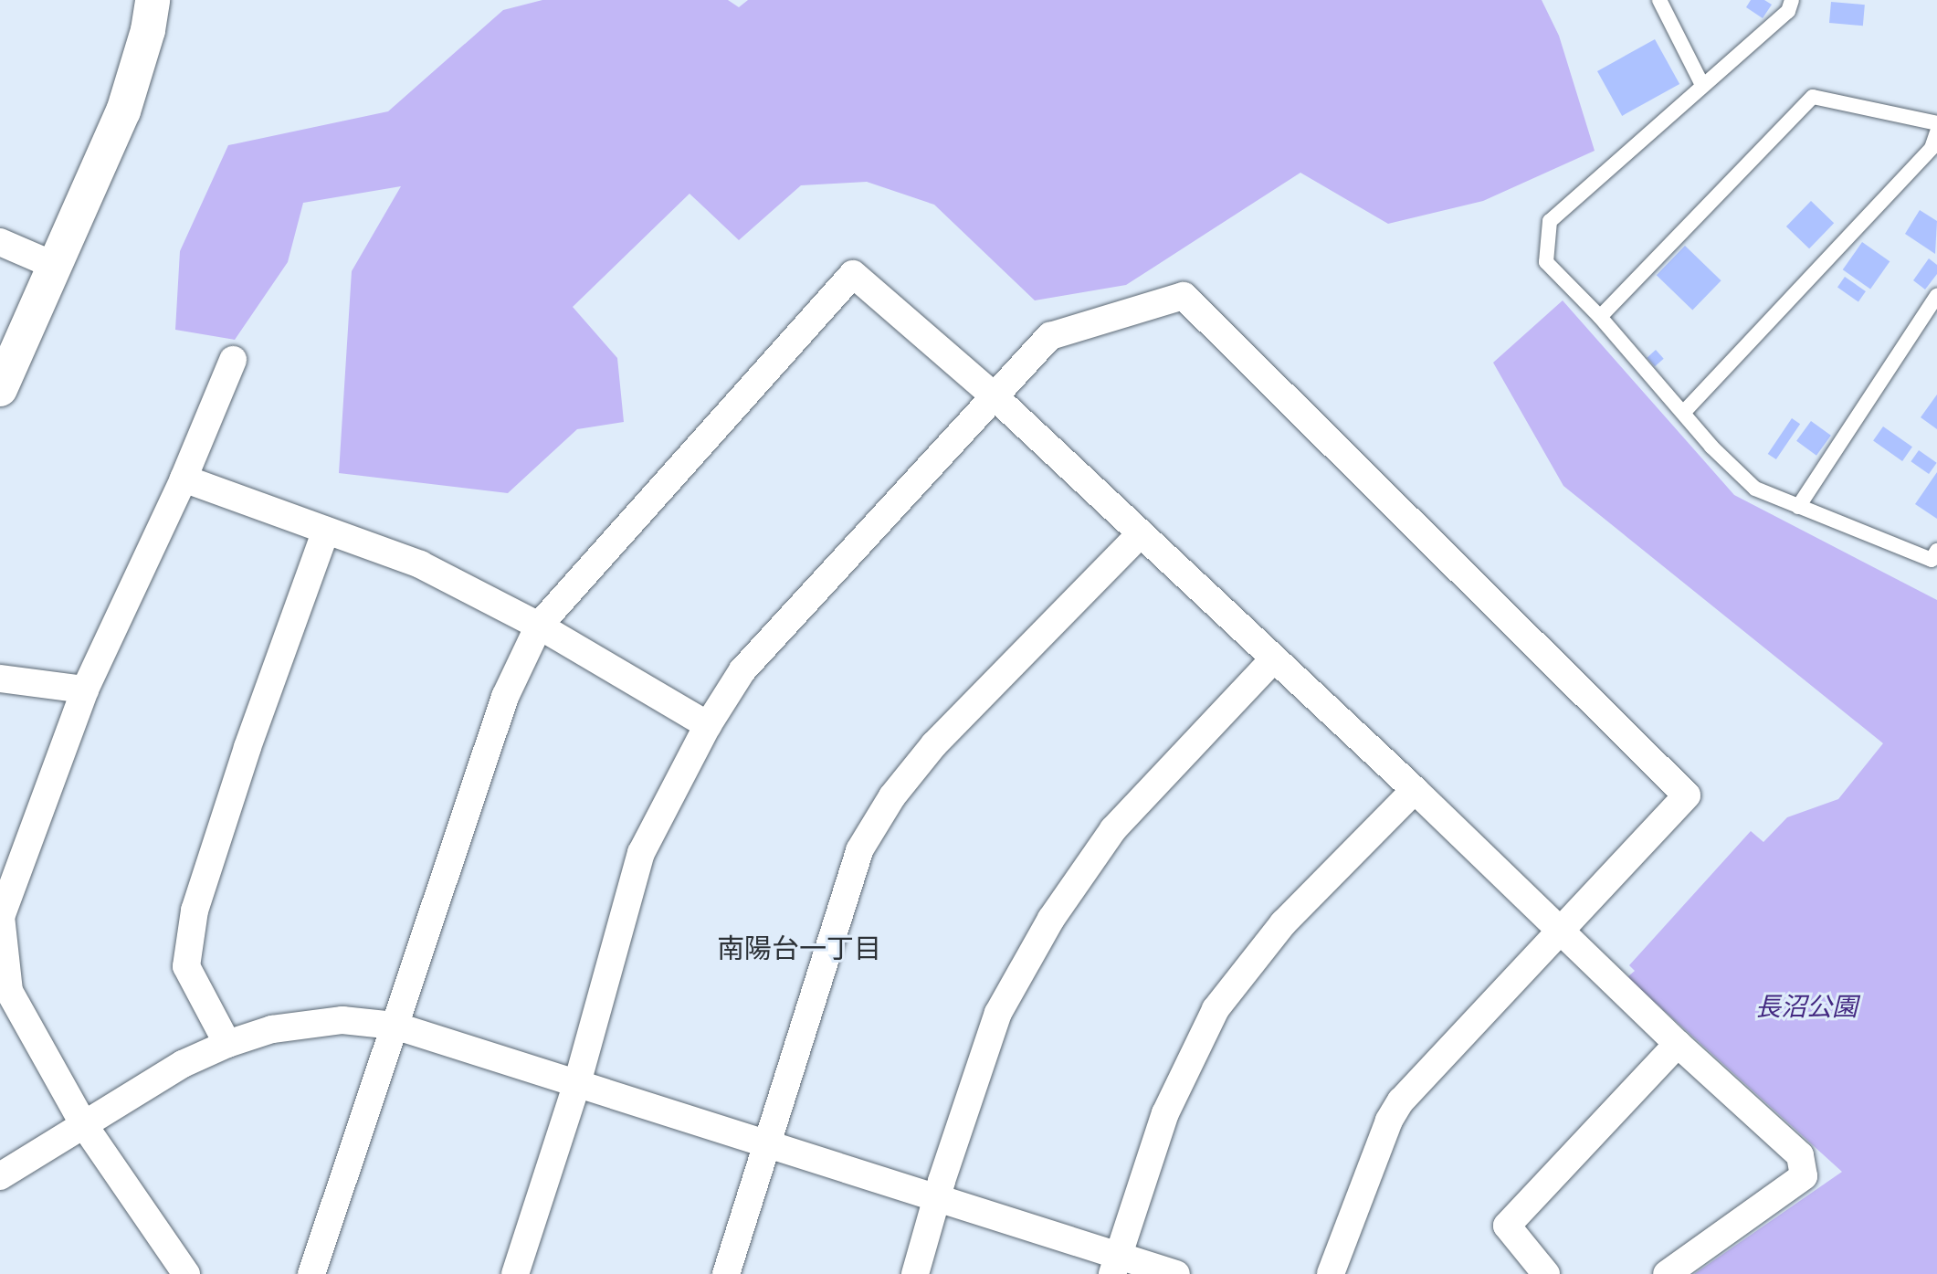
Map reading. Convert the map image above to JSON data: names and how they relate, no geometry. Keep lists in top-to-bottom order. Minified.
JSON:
{"districts":["南陽台一丁目"],"parks":["長沼公園"]}
